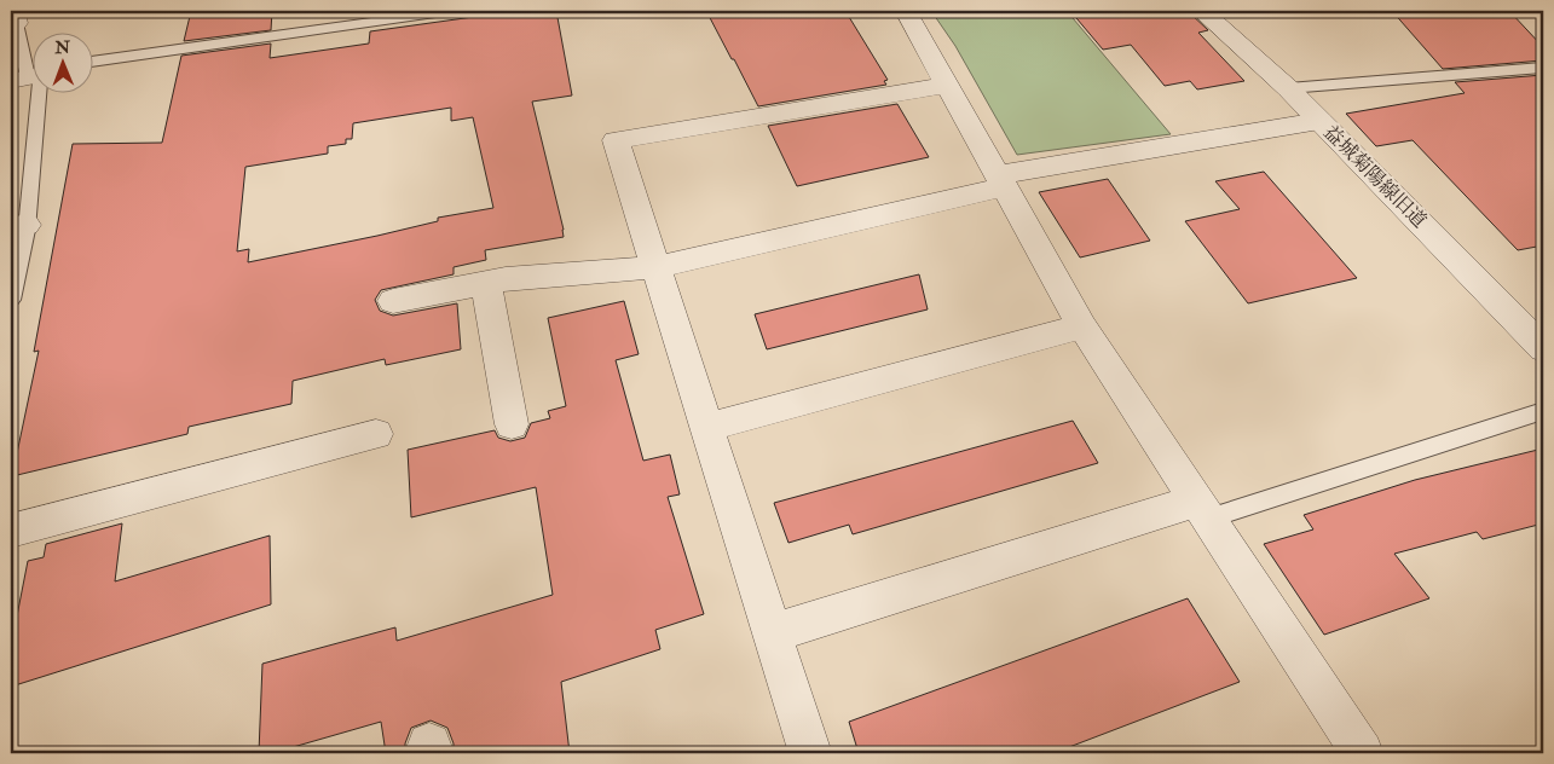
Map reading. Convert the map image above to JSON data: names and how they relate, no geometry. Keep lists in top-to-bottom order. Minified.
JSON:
{"streets":{"street":["益城菊陽線旧道"]},"north":"top"}
